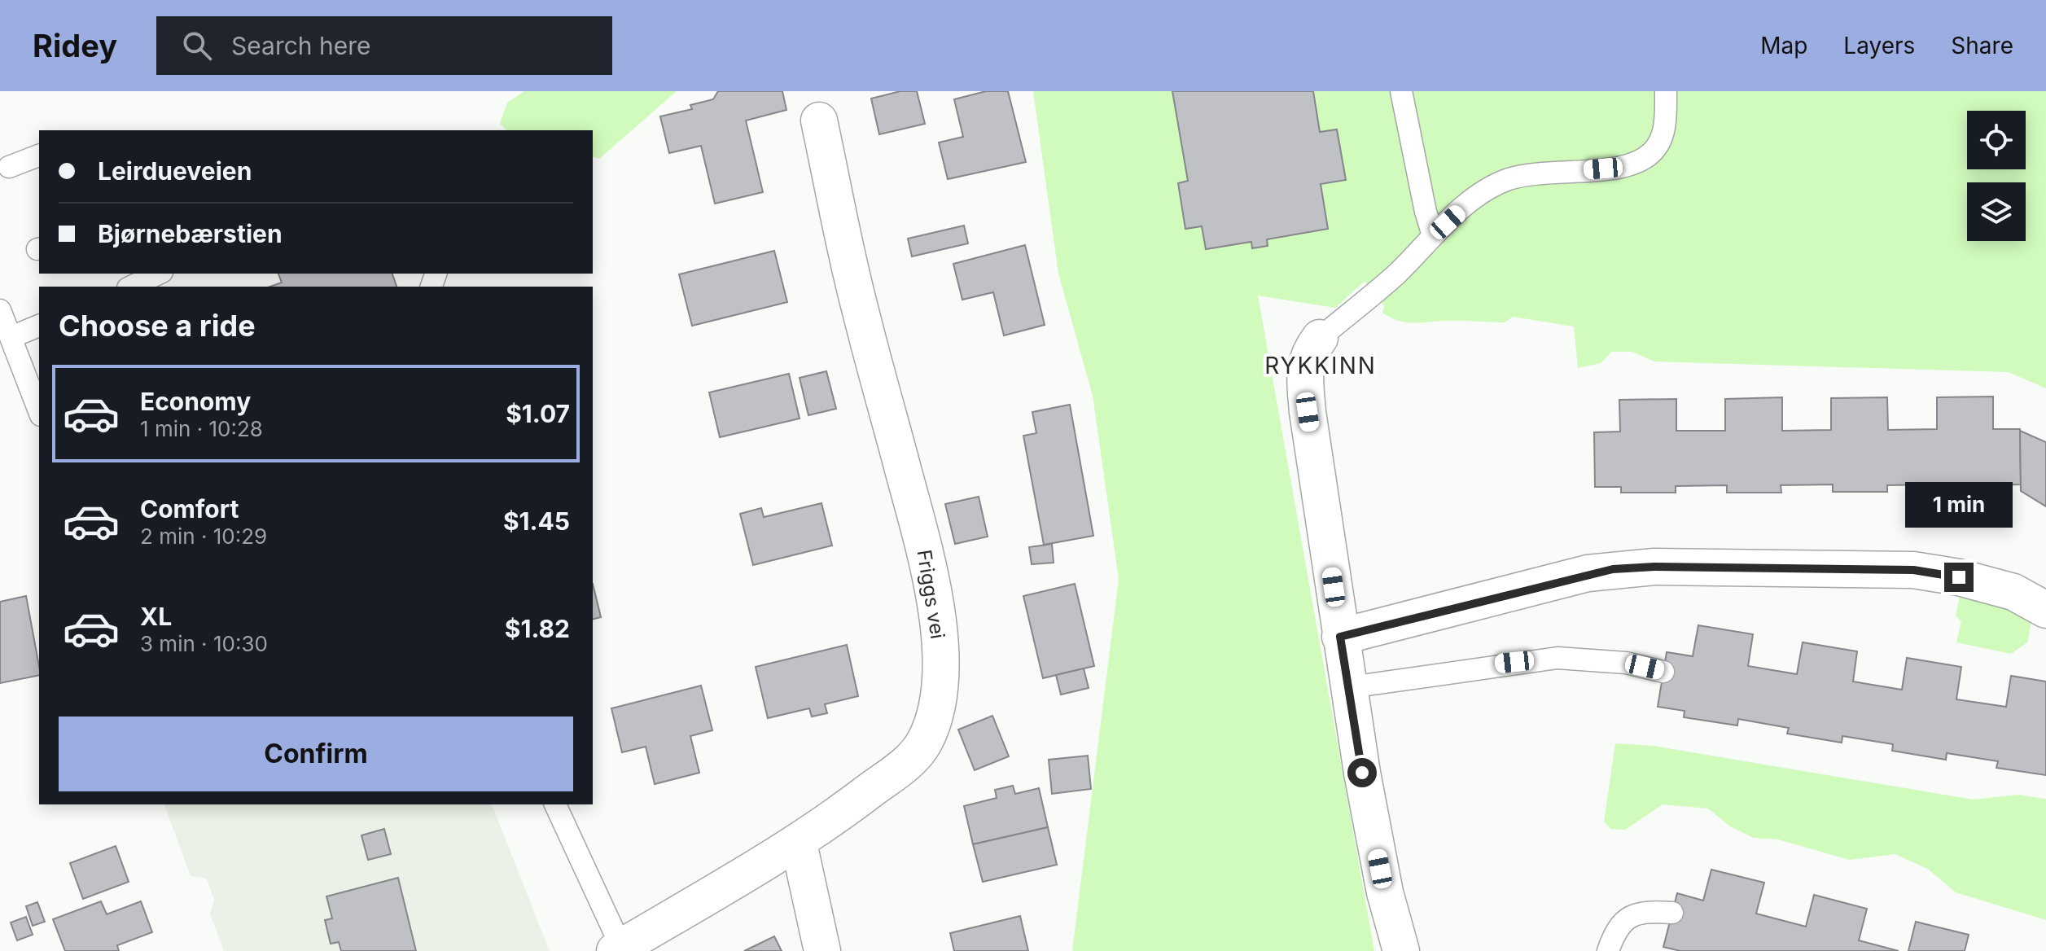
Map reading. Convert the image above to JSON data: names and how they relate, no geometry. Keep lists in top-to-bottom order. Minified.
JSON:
{"streets":{"street":["Friggs vei"]},"districts":["RYKKINN"],"page":{"header":"Ridey","search":"Search here","nav":["Map","Layers","Share"],"banner":["Leirdueveien","Bjørnebærstien"],"heading":"Choose a ride","list":[{"name":"Economy","note":"1 min · 10:28","value":"$1.07"},{"name":"Comfort","note":"2 min · 10:29","value":"$1.45"},{"name":"XL","note":"3 min · 10:30","value":"$1.82"}],"bubble":"1 min","buttons":"Confirm"}}
